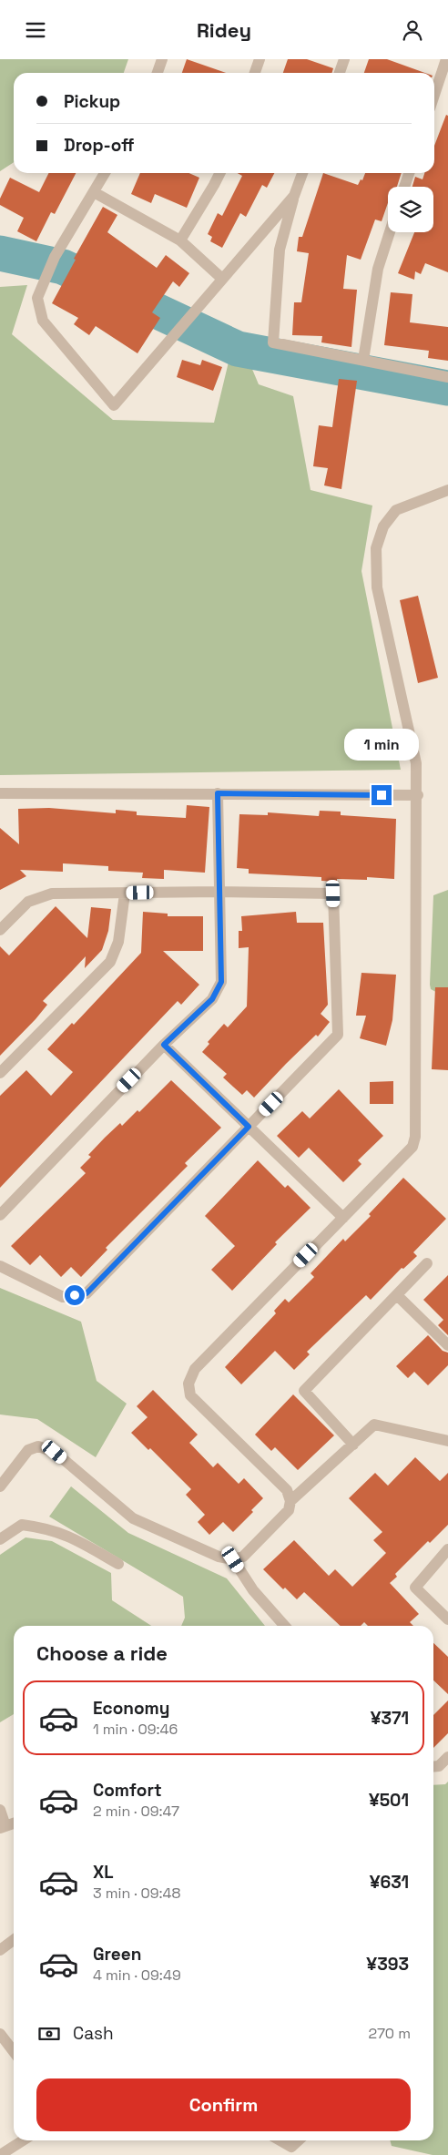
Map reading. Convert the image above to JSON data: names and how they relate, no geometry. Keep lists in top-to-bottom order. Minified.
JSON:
{"page":{"header":"Ridey","banner":["Pickup","Drop-off"],"bubble":"1 min","heading":"Choose a ride","list":[{"name":"Economy","note":"1 min · 09:46","value":"¥371"},{"name":"Comfort","note":"2 min · 09:47","value":"¥501"},{"name":"XL","note":"3 min · 09:48","value":"¥631"},{"name":"Green","note":"4 min · 09:49","value":"¥393"}],"pay":["Cash","270 m"],"buttons":"Confirm"}}
